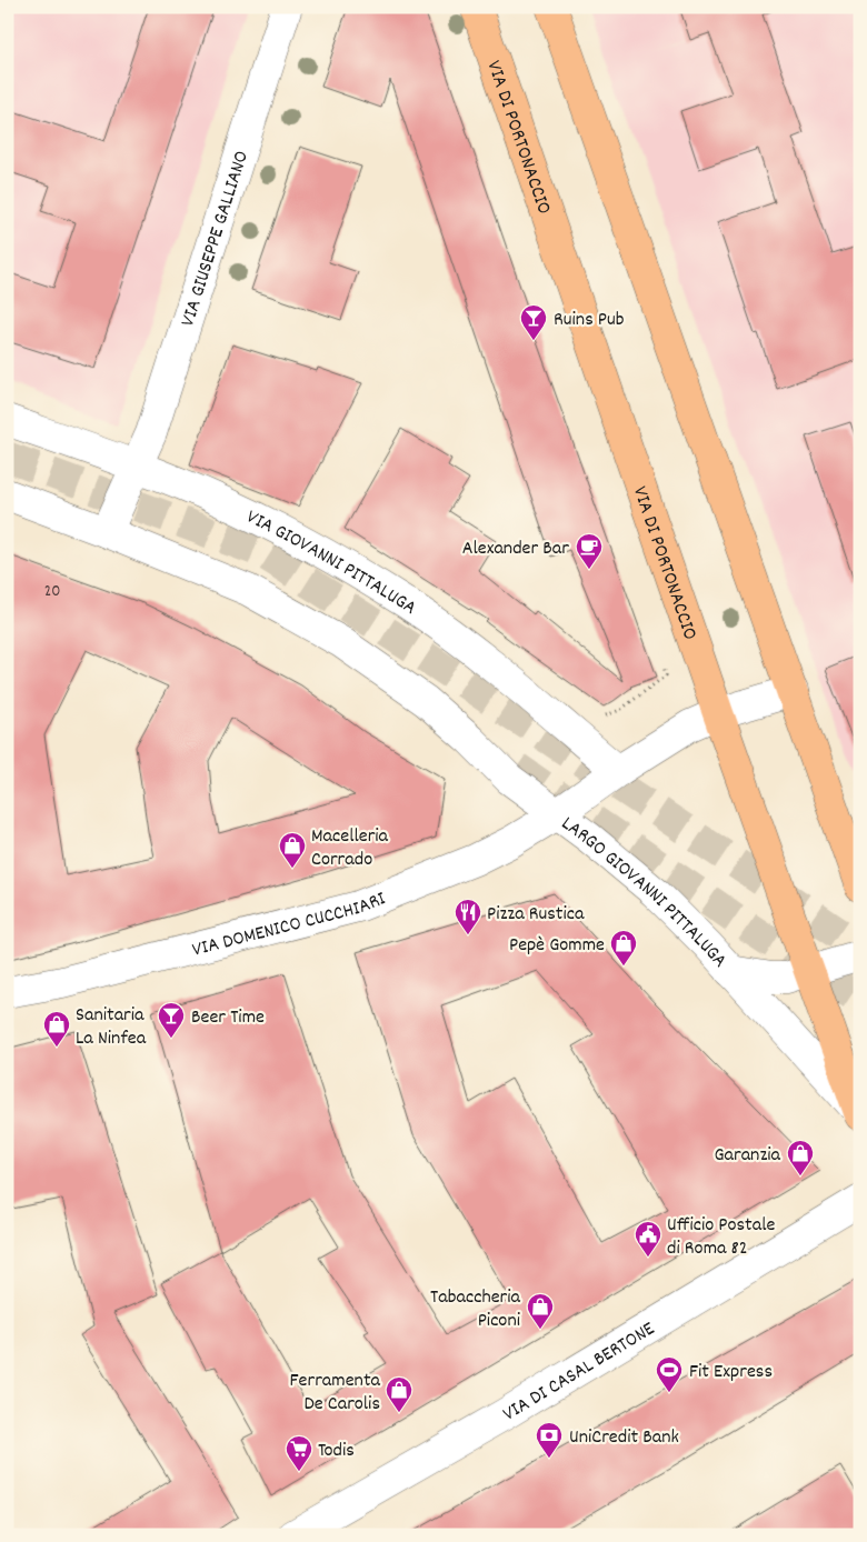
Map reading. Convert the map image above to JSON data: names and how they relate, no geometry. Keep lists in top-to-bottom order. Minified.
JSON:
{"streets":{"main road":["VIA DI PORTONACCIO"],"street":["VIA GIUSEPPE GALLIANO","VIA GIOVANNI PITTALUGA","LARGO GIOVANNI PITTALUGA","VIA DOMENICO CUCCHIARI","VIA DI CASAL BERTONE"]},"crossings":[["VIA DI PORTONACCIO","LARGO GIOVANNI PITTALUGA"],["VIA GIUSEPPE GALLIANO","VIA GIOVANNI PITTALUGA"],["VIA GIOVANNI PITTALUGA","LARGO GIOVANNI PITTALUGA"],["LARGO GIOVANNI PITTALUGA","VIA DOMENICO CUCCHIARI"]],"places":{"bar":["Ruins Pub","Beer Time"],"cafe":["Alexander Bar"],"shop":["Macelleria Corrado","Pepè Gomme","Sanitaria La Ninfea","Garanzia","Tabaccheria Piconi","Ferramenta De Carolis"],"restaurant":["Pizza Rustica"],"public building":["Ufficio Postale di Roma 82"],"sports":["Fit Express"],"bank":["UniCredit Bank"],"supermarket":["Todis"]},"house_numbers":["20"]}
